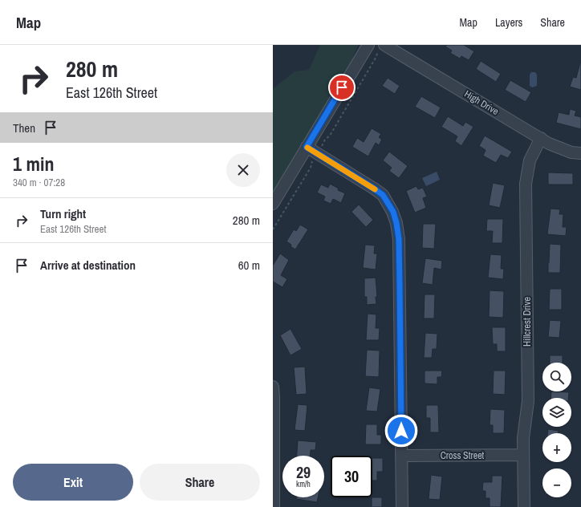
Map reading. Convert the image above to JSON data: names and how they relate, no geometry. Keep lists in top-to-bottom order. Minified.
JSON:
{"streets":{"street":["High Drive","Hillcrest Drive","Cross Street"]},"crossings":[["High Drive","Hillcrest Drive"],["Hillcrest Drive","Cross Street"]],"page":{"header":"Map","nav":["Map","Layers","Share"],"turn":["280 m","East 126th Street"],"then":"Then","heading":["1 min","340 m · 07:28"],"list":[{"name":"Turn right","note":"East 126th Street","value":"280 m"},{"name":"Arrive at destination","value":"60 m"}],"map_buttons":["+","−"],"speed":"29 km/h","limit":"30","buttons":["Exit","Share"]}}
